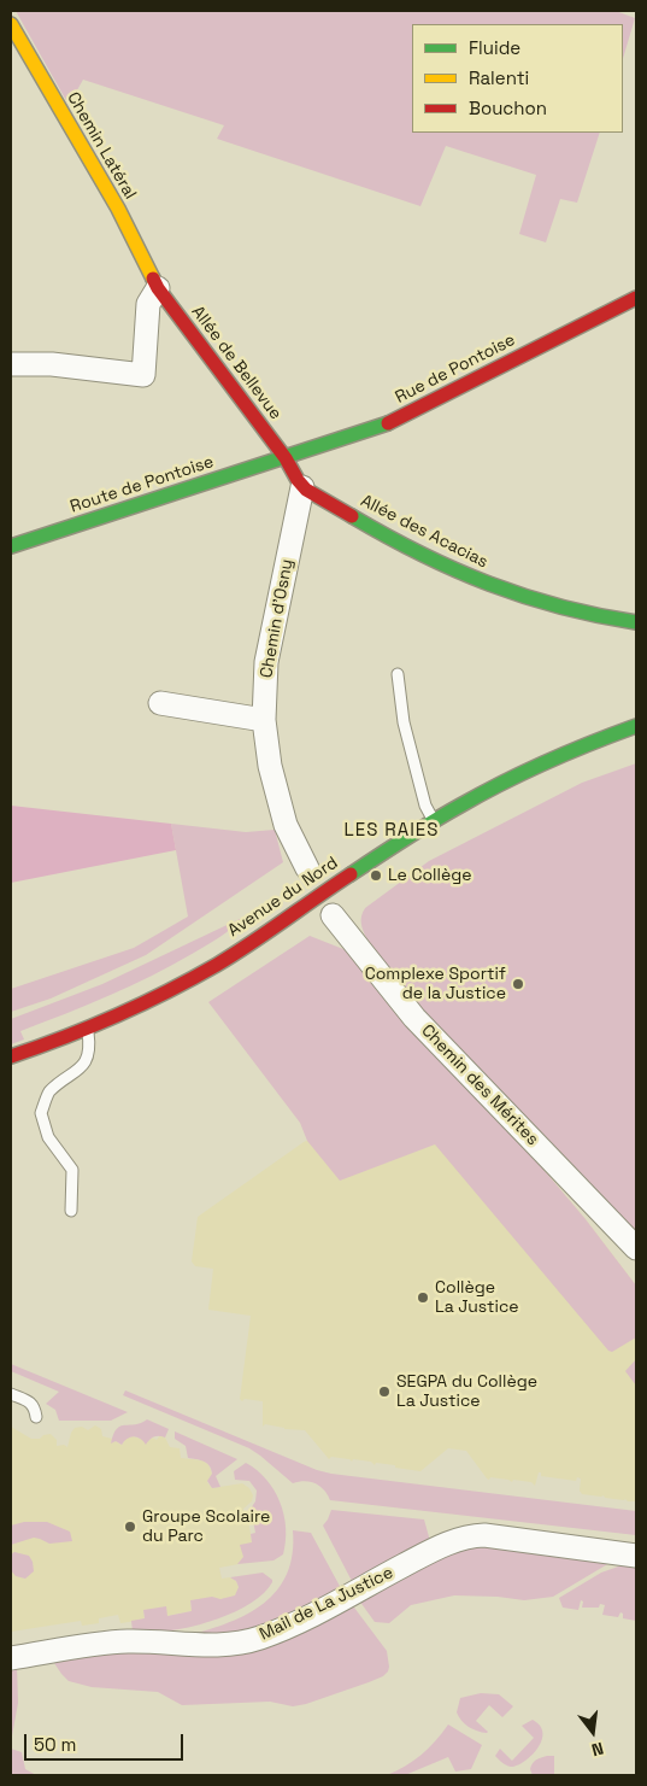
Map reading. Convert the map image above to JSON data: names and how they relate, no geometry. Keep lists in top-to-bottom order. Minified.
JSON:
{"streets":{"street":["Chemin Latéral","Allée de Bellevue","Rue de Pontoise","Route de Pontoise","Allée des Acacias","Chemin d'Osny","Avenue du Nord","Chemin des Mérites","Mail de La Justice"]},"crossings":[["Chemin Latéral","Allée de Bellevue"],["Allée de Bellevue","Rue de Pontoise"],["Allée de Bellevue","Route de Pontoise"],["Allée de Bellevue","Allée des Acacias"],["Rue de Pontoise","Route de Pontoise"],["Rue de Pontoise","Allée des Acacias"],["Route de Pontoise","Allée des Acacias"],["Allée des Acacias","Chemin d'Osny"]],"districts":["LES RAIES"],"places":["Le Collège","Complexe Sportif de la Justice","Collège La Justice","SEGPA du Collège La Justice","Groupe Scolaire du Parc"],"legend":["Fluide","Ralenti","Bouchon"],"scale_bar":"50 m","north":"bottom"}
